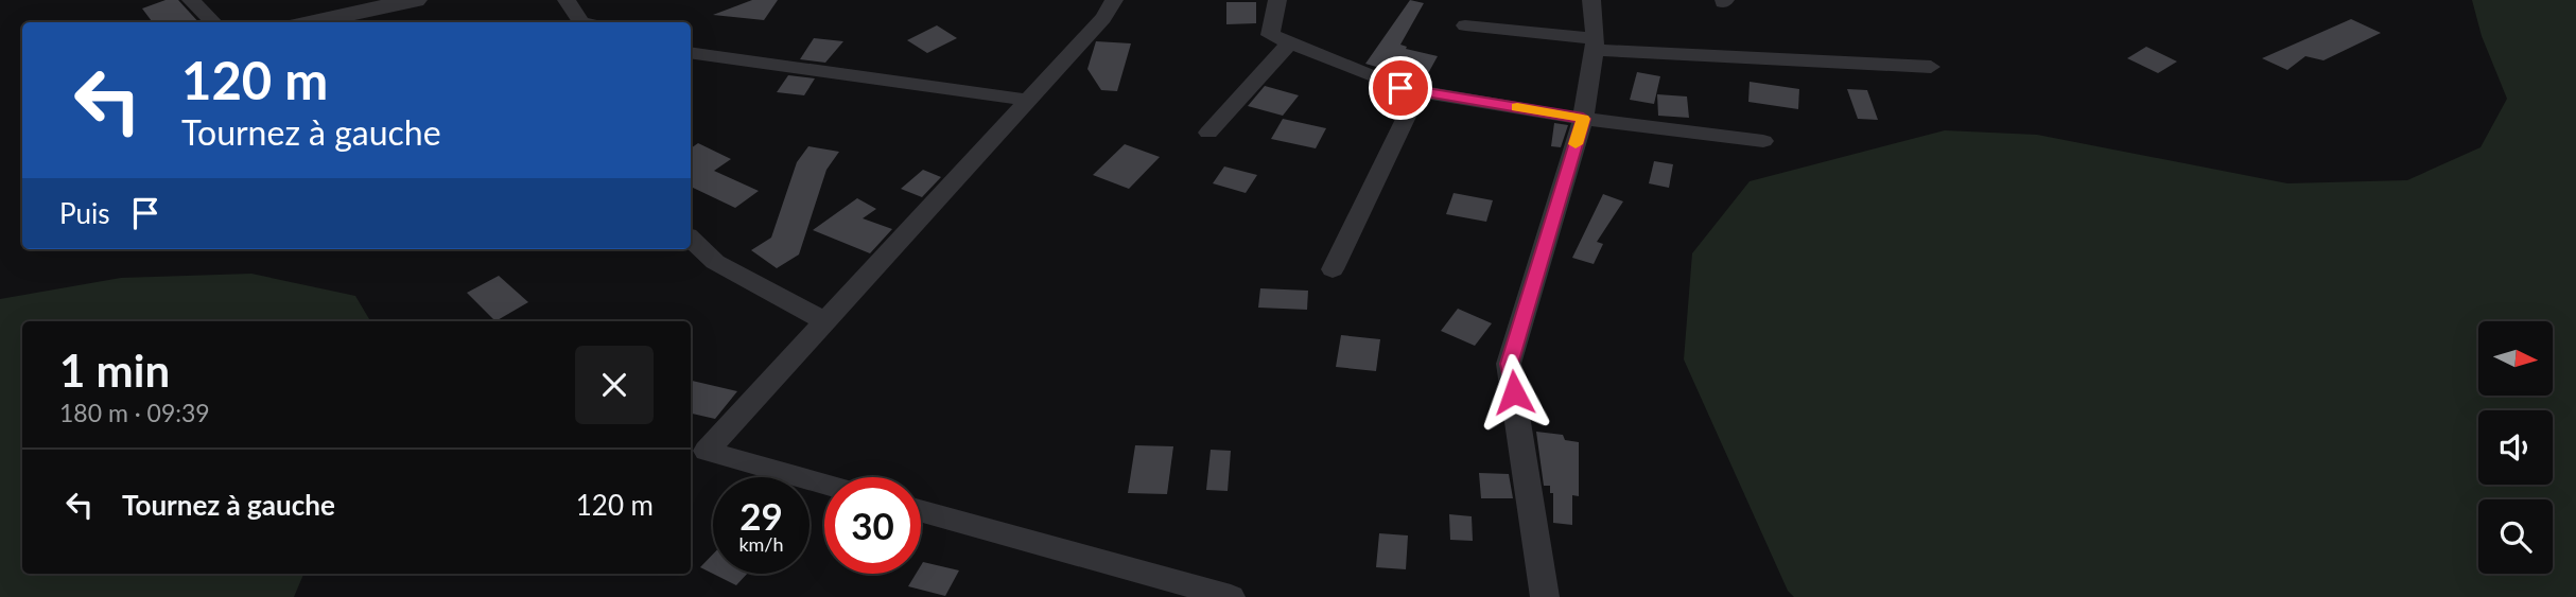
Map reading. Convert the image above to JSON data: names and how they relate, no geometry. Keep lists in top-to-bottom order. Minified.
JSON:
{"north":"right","page":{"turn":["120 m","Tournez à gauche"],"then":"Puis","heading":["1 min","180 m · 09:39"],"list":[{"name":"Tournez à gauche","value":"120 m"}],"speed":"29 km/h","limit":"30"}}
